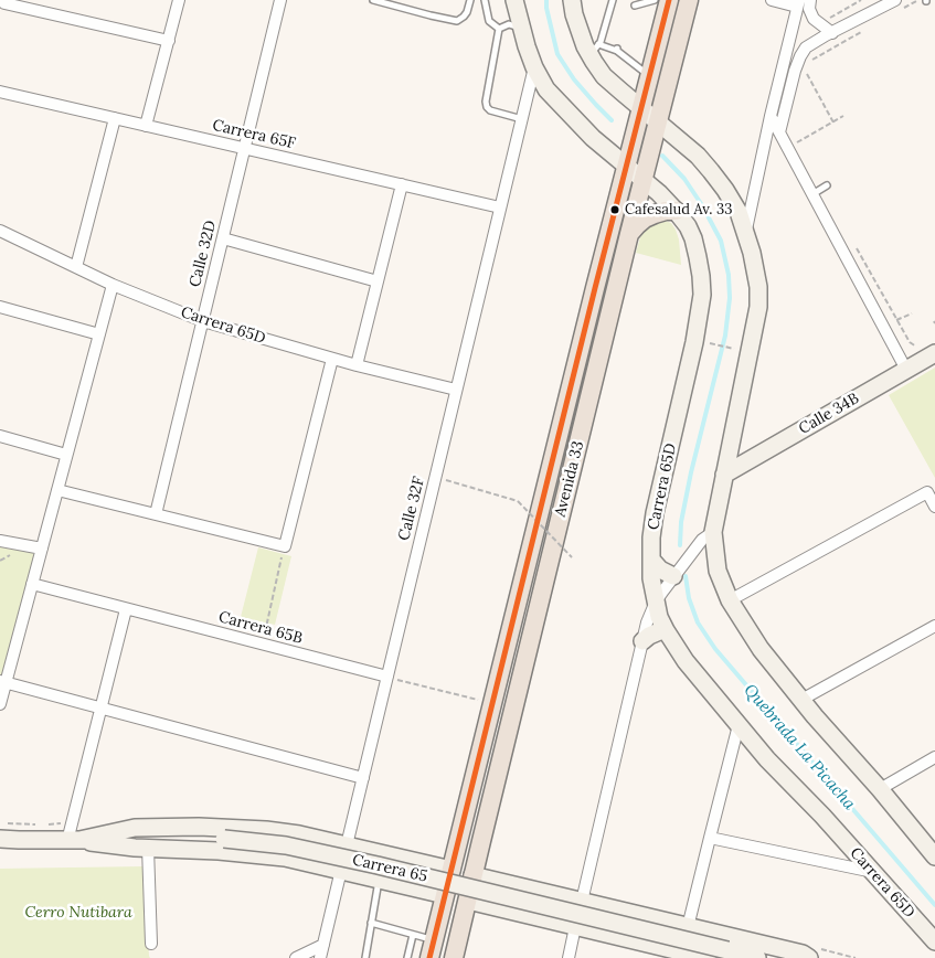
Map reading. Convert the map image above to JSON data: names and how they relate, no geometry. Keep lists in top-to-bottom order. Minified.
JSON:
{"streets":{"main road":["Avenida 33"],"street":["Carrera 65F","Calle 32D","Carrera 65D","Calle 34B","Calle 32F","Carrera 65B","Carrera 65"]},"crossings":[["Carrera 65F","Calle 32D"],["Carrera 65F","Calle 32F"],["Calle 32D","Carrera 65D"],["Carrera 65D","Avenida 33"],["Carrera 65D","Calle 32F"],["Avenida 33","Carrera 65"],["Calle 32F","Carrera 65B"],["Calle 32F","Carrera 65"]],"water":["Quebrada La Picacha"],"parks":["Cerro Nutibara"],"places":["Cafesalud Av. 33"]}
